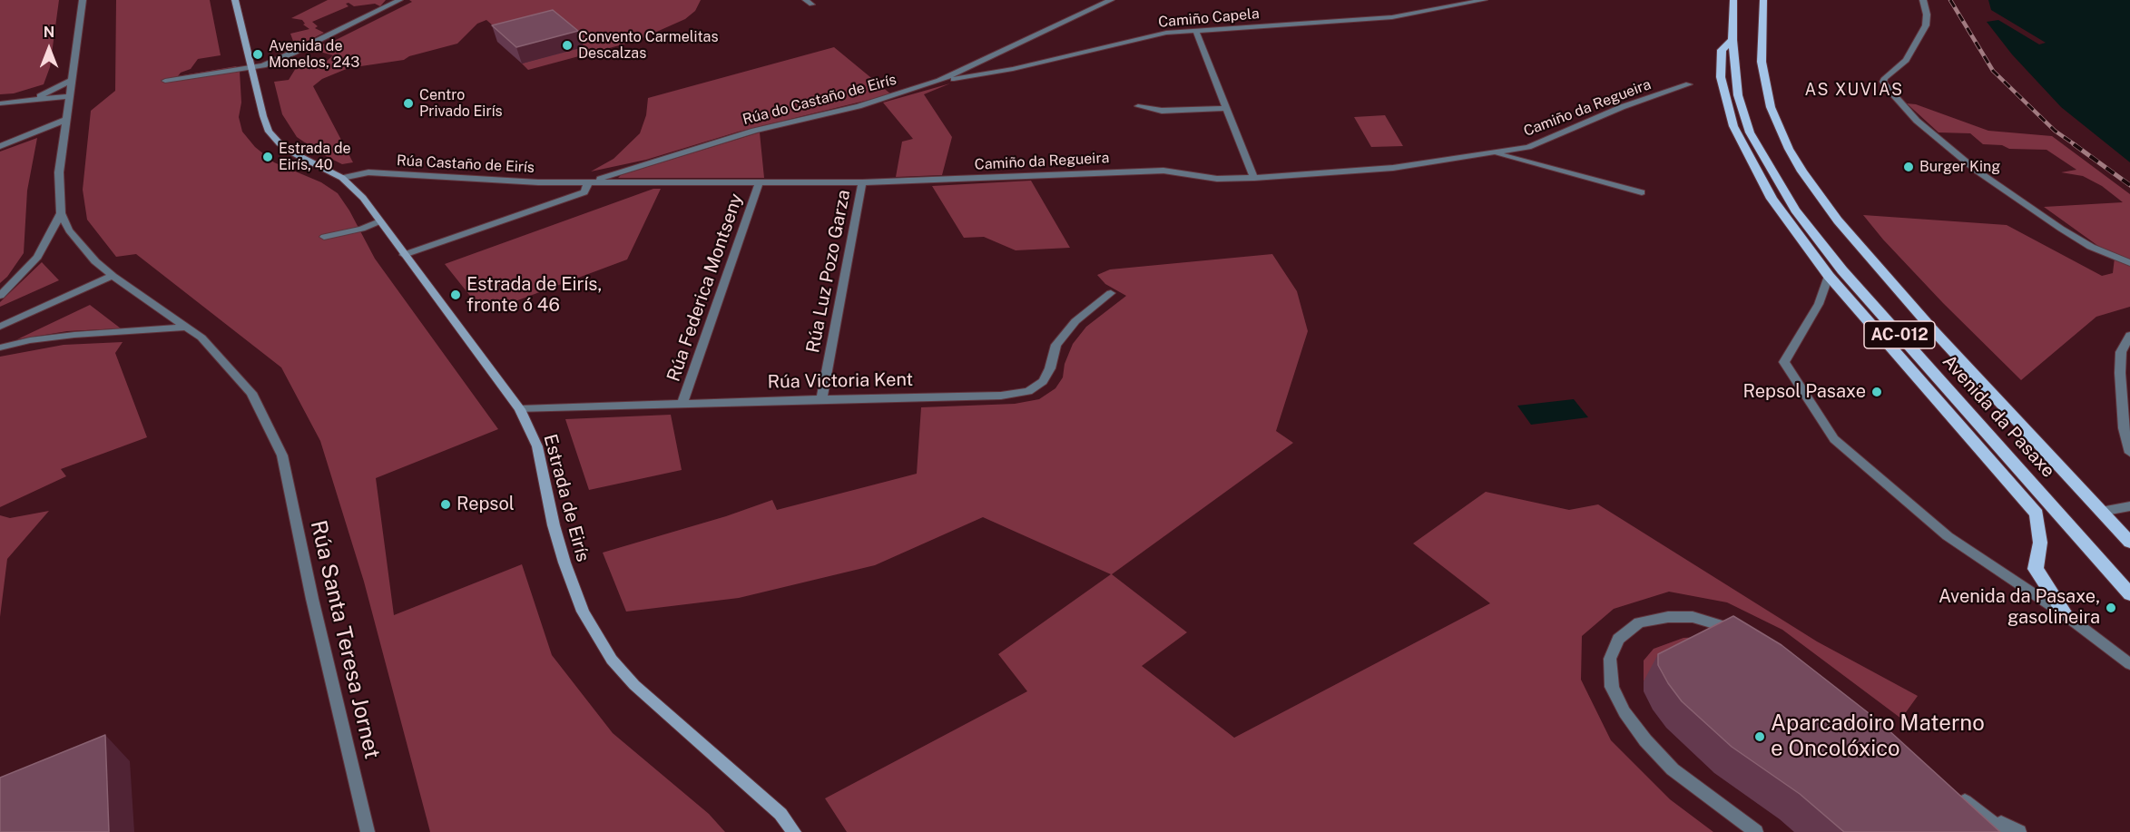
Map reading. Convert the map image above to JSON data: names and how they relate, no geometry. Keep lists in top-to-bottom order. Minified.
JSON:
{"streets":{"main road":["AC-012","Avenida da Pasaxe"],"street":["Camiño Capela","Rúa do Castaño de Eirís","Camiño da Regueira","Rúa Castaño de Eirís","Rúa Luz Pozo Garza","Rúa Federica Montseny","Rúa Victoria Kent","Estrada de Eirís","Rúa Santa Teresa Jornet"]},"crossings":[["Camiño Capela","Rúa do Castaño de Eirís"],["Rúa do Castaño de Eirís","Camiño da Regueira"],["Rúa do Castaño de Eirís","Rúa Castaño de Eirís"],["Camiño da Regueira","Rúa Castaño de Eirís"],["Camiño da Regueira","Rúa Luz Pozo Garza"],["Camiño da Regueira","Rúa Federica Montseny"],["Rúa Castaño de Eirís","Estrada de Eirís"],["Rúa Luz Pozo Garza","Rúa Victoria Kent"],["Rúa Federica Montseny","Rúa Victoria Kent"],["Rúa Victoria Kent","Estrada de Eirís"]],"districts":["AS XUVIAS"],"places":["Convento Carmelitas Descalzas","Avenida de Monelos, 243","Centro Privado Eirís","Estrada de Eirís, 40","Burger King","Estrada de Eirís, fronte ó 46","Repsol Pasaxe","Repsol","Avenida da Pasaxe, gasolineira","Aparcadoiro Materno e Oncolóxico"],"north":"top"}
